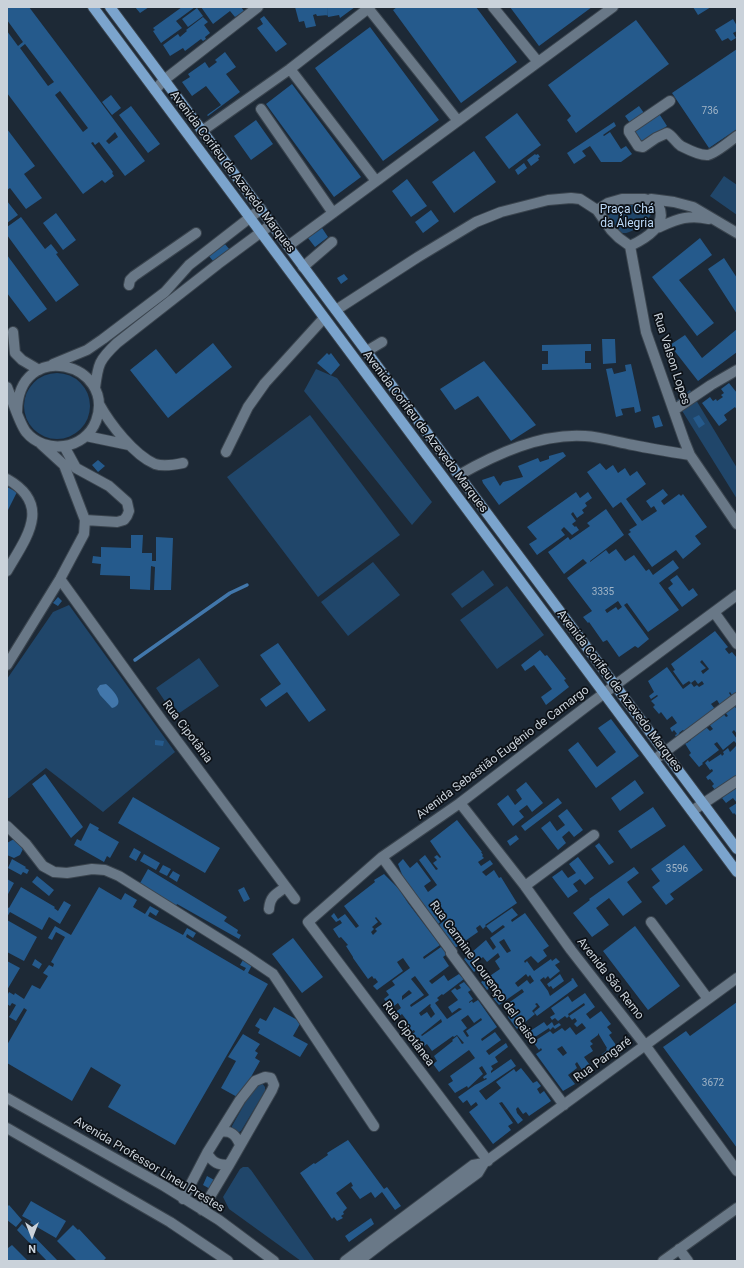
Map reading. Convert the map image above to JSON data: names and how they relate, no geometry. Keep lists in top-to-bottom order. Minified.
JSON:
{"streets":{"main road":["Avenida Corifeu de Azevedo Marques"],"street":["Rua Valson Lopes","Rua Cipotânia","Avenida Sebastião Eugênio de Camargo","Rua Carmine Lourenço del Gaiso","Avenida São Remo","Rua Cipotânea","Rua Pangaré","Avenida Professor Lineu Prestes"]},"crossings":[["Avenida Corifeu de Azevedo Marques","Avenida Sebastião Eugênio de Camargo"],["Avenida Sebastião Eugênio de Camargo","Rua Carmine Lourenço del Gaiso"],["Avenida Sebastião Eugênio de Camargo","Avenida São Remo"],["Avenida Sebastião Eugênio de Camargo","Rua Cipotânea"],["Rua Carmine Lourenço del Gaiso","Rua Pangaré"],["Avenida São Remo","Rua Pangaré"],["Rua Cipotânea","Rua Pangaré"]],"parks":["Praça Chá da Alegria"],"house_numbers":["736","3335","3596","3672"],"north":"bottom"}
